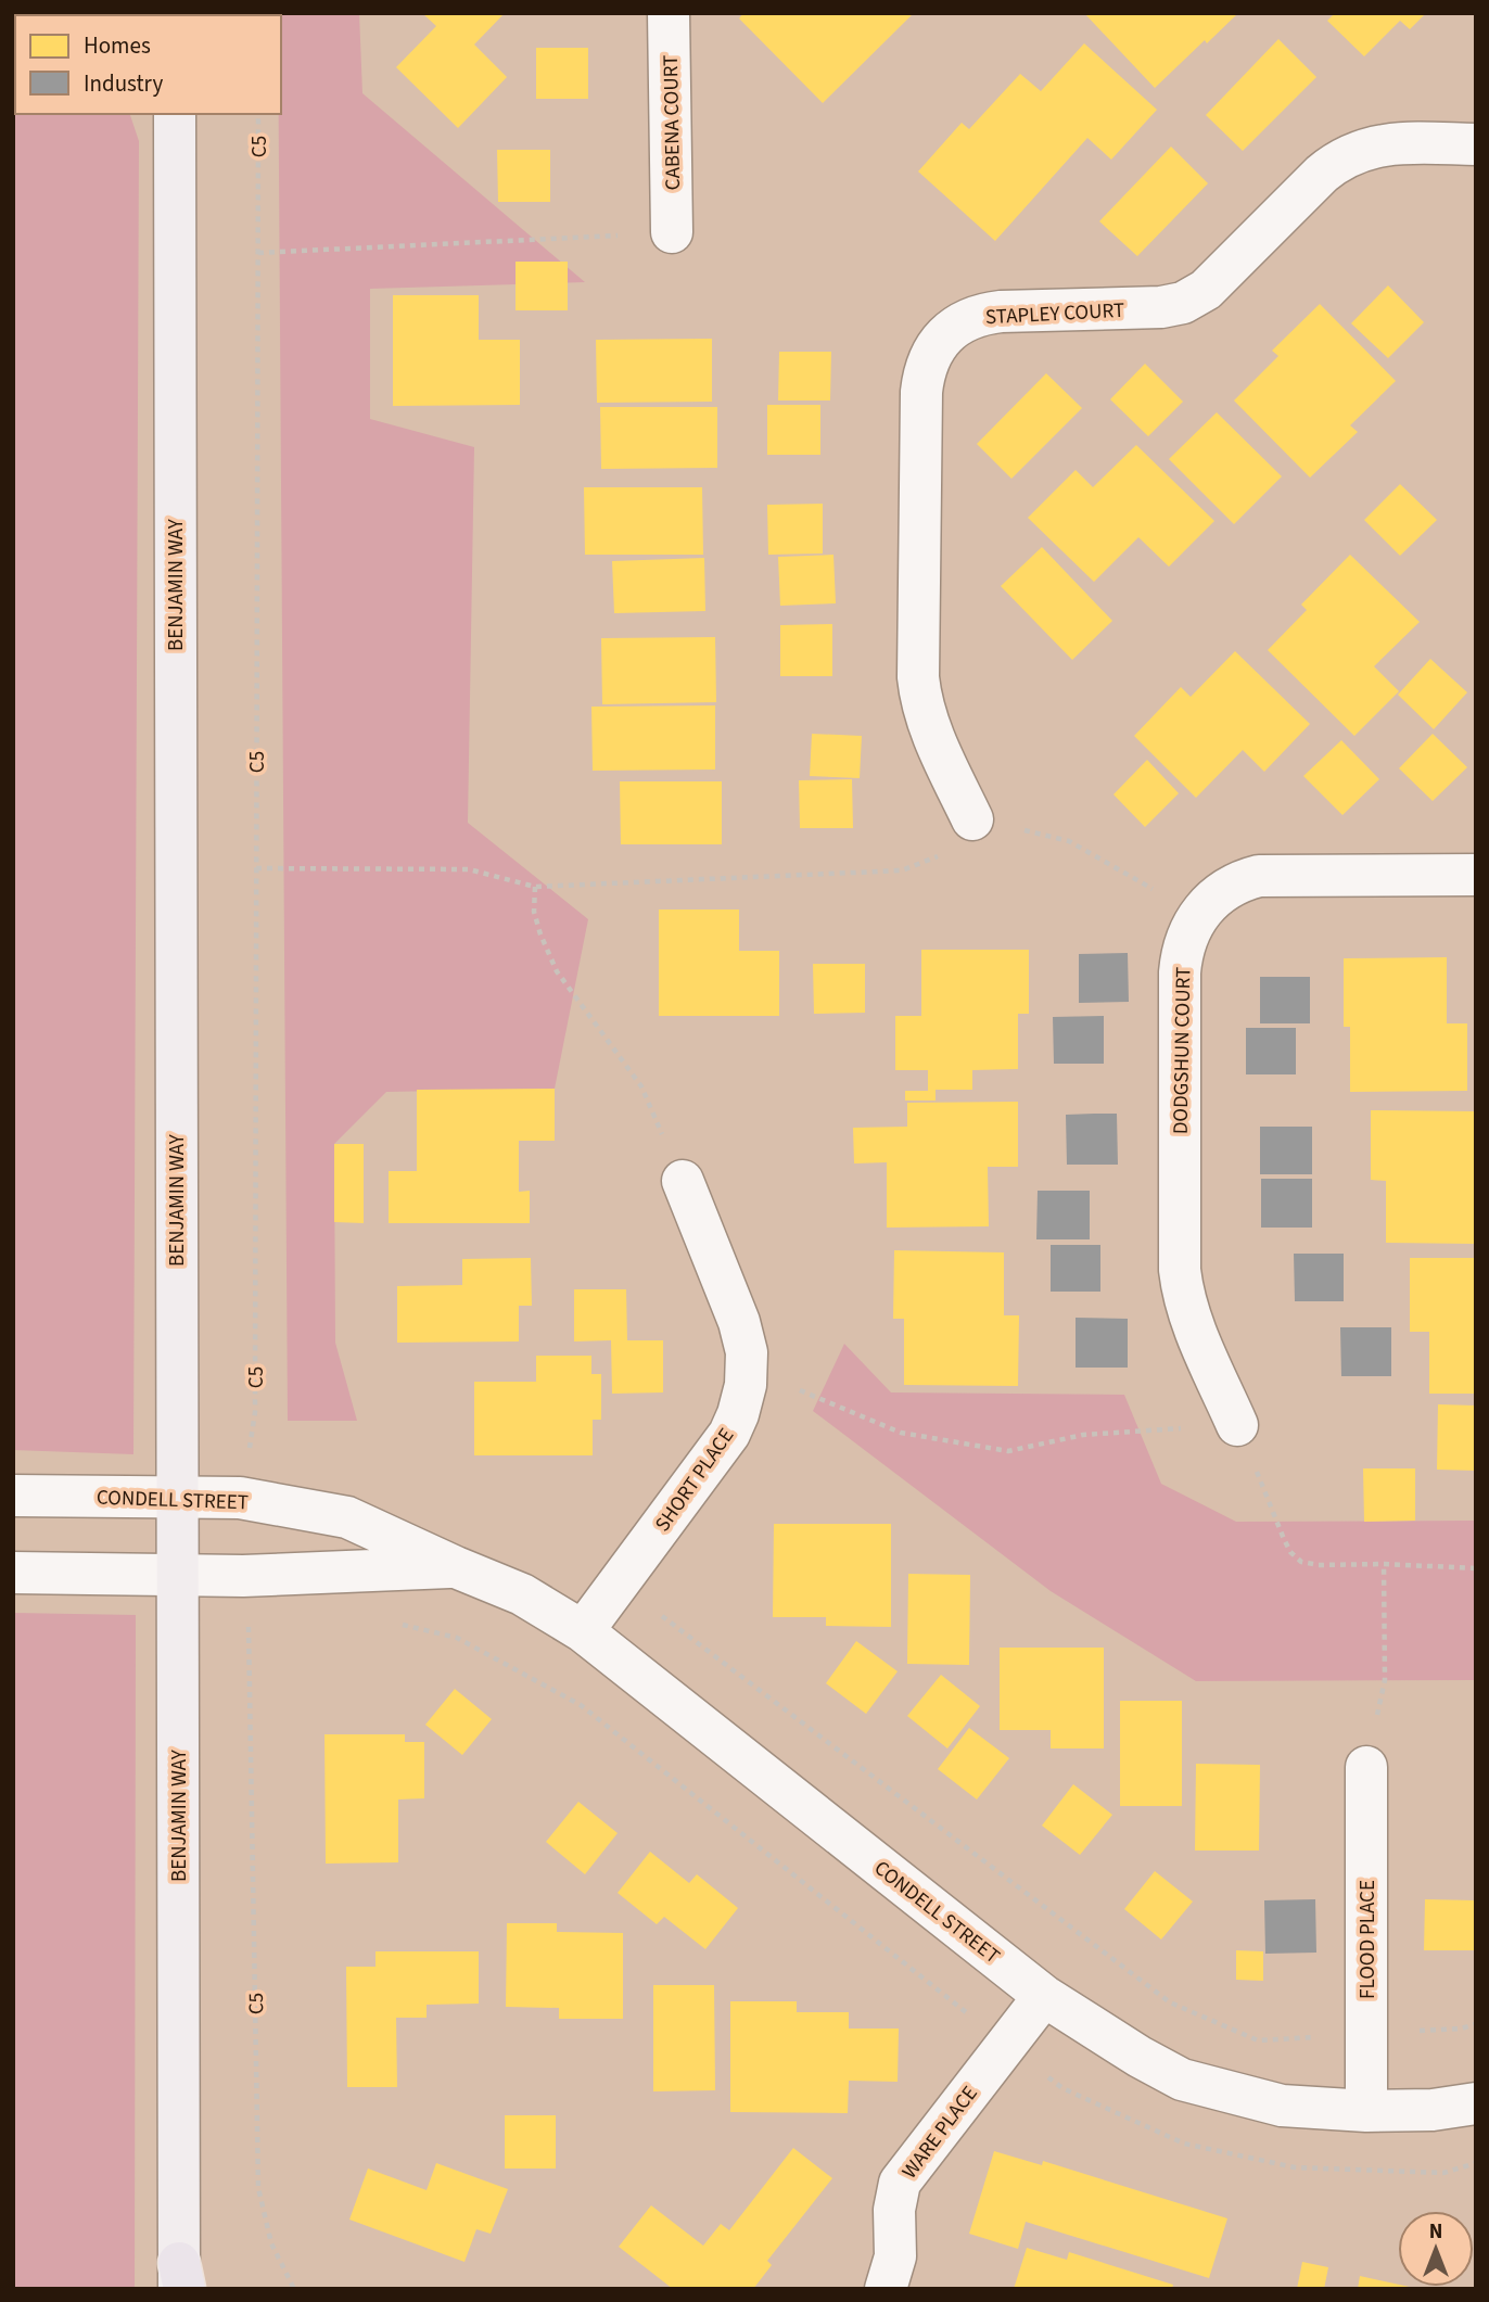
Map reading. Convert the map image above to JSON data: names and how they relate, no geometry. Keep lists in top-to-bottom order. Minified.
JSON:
{"streets":{"main road":["BENJAMIN WAY"],"street":["CABENA COURT","STAPLEY COURT","DODGSHUN COURT","SHORT PLACE","CONDELL STREET","FLOOD PLACE","WARE PLACE"],"path":["C5"]},"crossings":[["C5","CONDELL STREET"],["BENJAMIN WAY","CONDELL STREET"],["SHORT PLACE","CONDELL STREET"],["CONDELL STREET","FLOOD PLACE"],["CONDELL STREET","WARE PLACE"]],"legend":["Homes","Industry"],"north":"top"}
